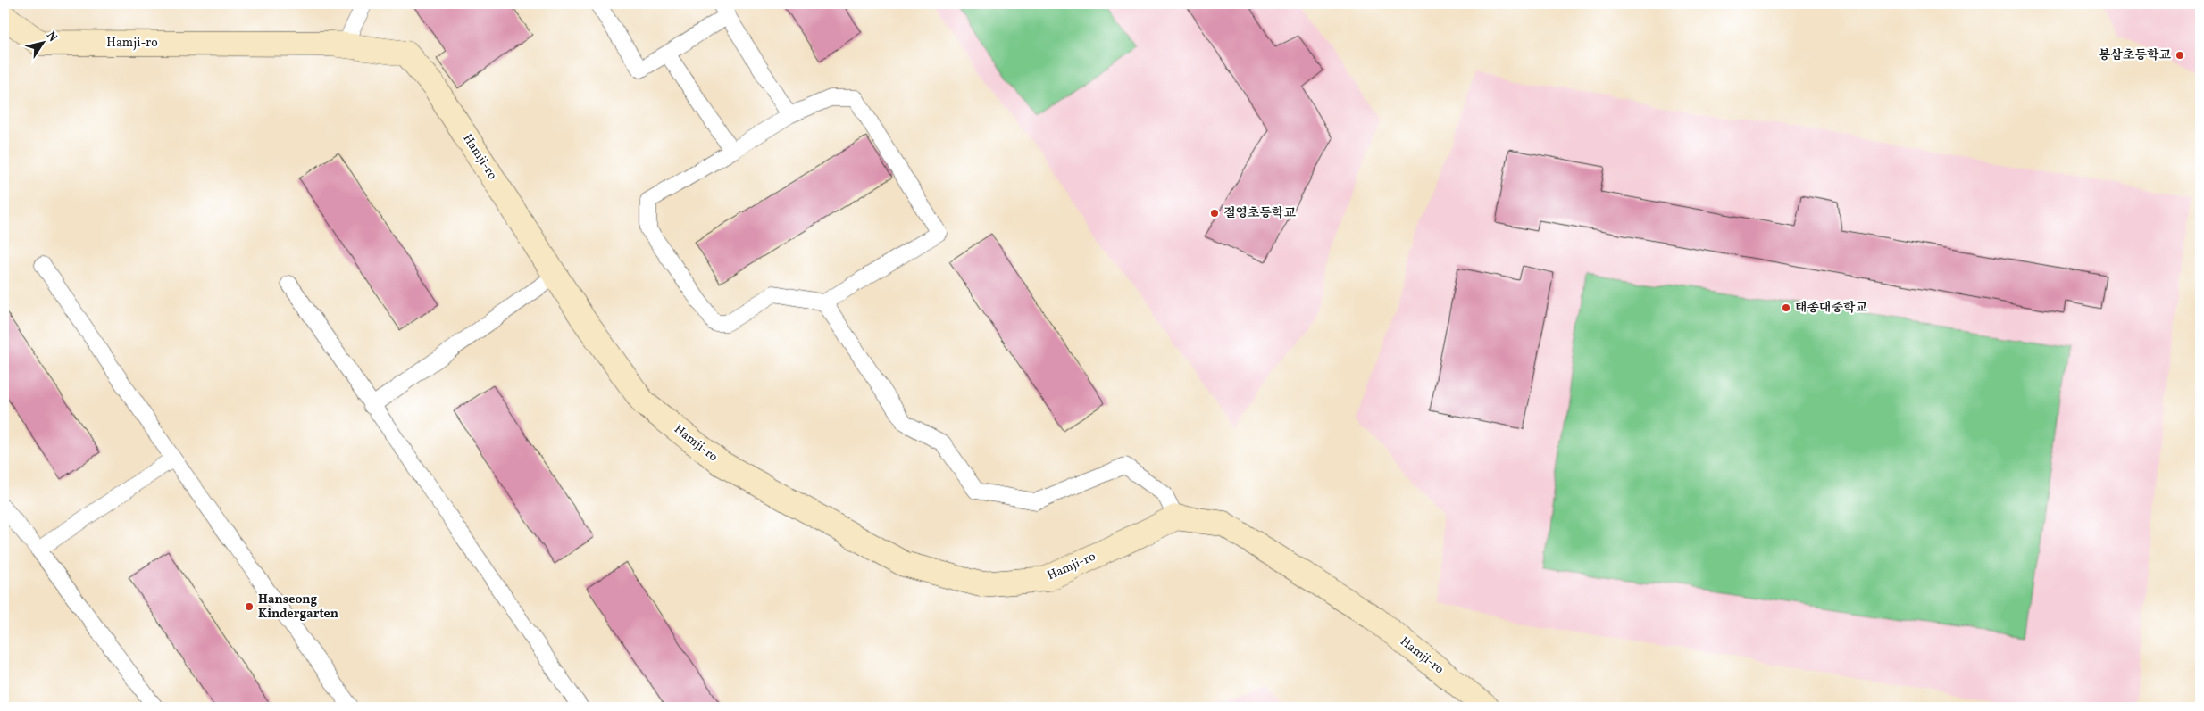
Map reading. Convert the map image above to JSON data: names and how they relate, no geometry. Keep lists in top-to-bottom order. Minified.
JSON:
{"streets":{"street":["Hamji-ro"]},"places":["봉삼초등학교","절영초등학교","태종대중학교","Hanseong Kindergarten"],"north":"top right"}
